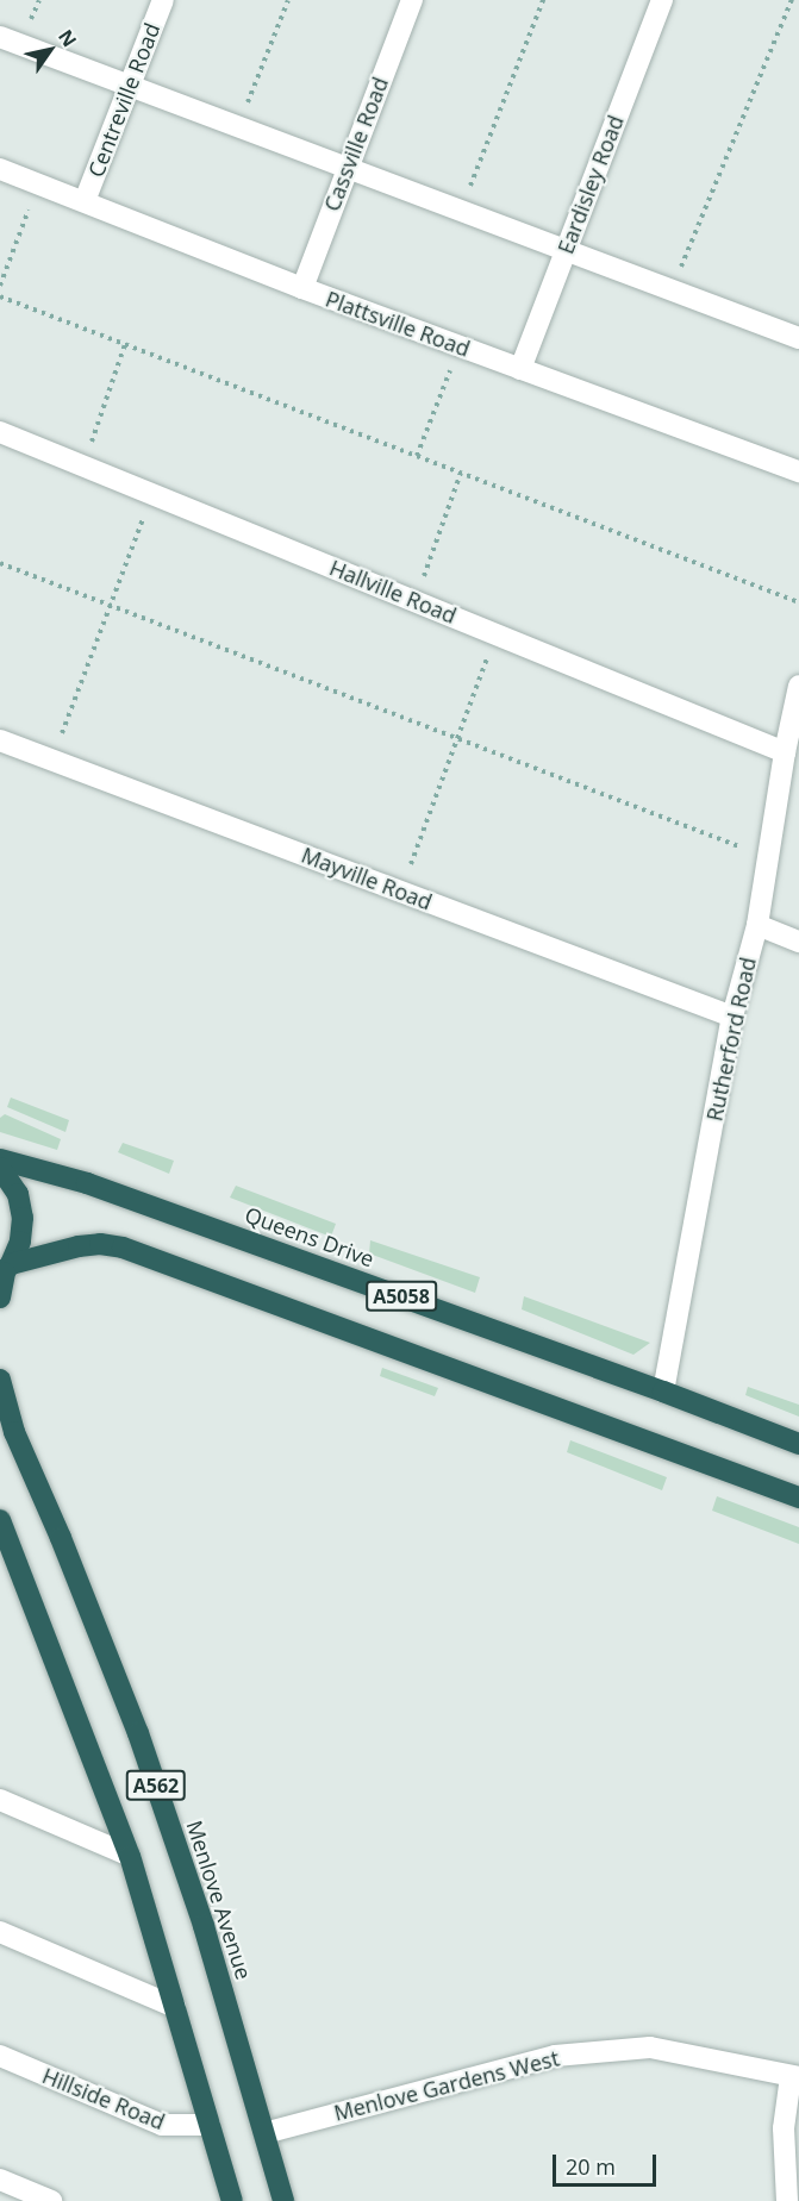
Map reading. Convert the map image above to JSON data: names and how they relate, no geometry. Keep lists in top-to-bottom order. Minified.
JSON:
{"streets":{"highway":["Queens Drive","A5058","A562","Menlove Avenue"],"street":["Centreville Road","Cassville Road","Eardisley Road","Plattsville Road","Hallville Road","Mayville Road","Rutherford Road","Menlove Gardens West","Hillside Road"]},"crossings":[["Centreville Road","Plattsville Road"],["Cassville Road","Plattsville Road"],["Eardisley Road","Plattsville Road"],["Hallville Road","Rutherford Road"],["Mayville Road","Rutherford Road"],["Rutherford Road","Queens Drive"],["A562","Hillside Road"],["Menlove Avenue","Menlove Gardens West"]],"scale_bar":"20 m","north":"top right"}
